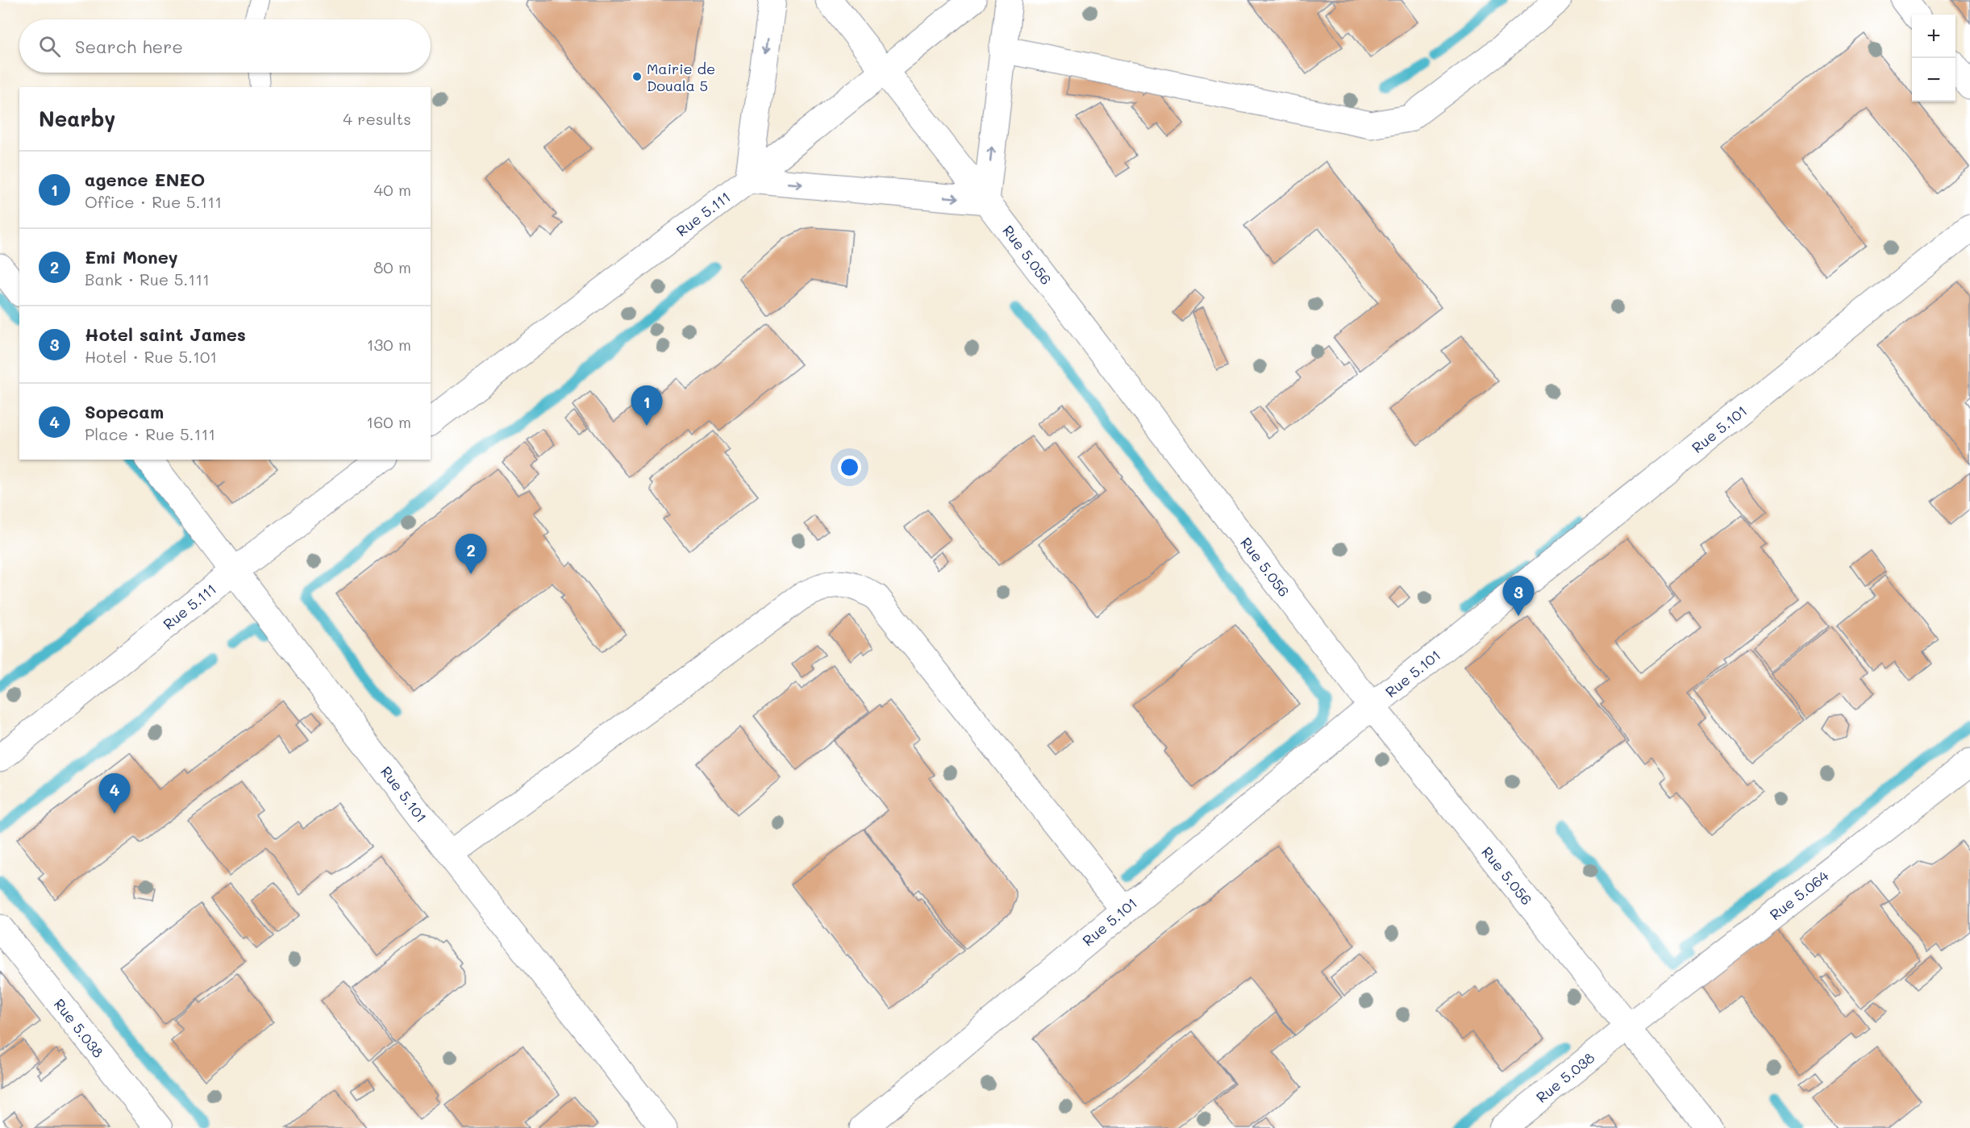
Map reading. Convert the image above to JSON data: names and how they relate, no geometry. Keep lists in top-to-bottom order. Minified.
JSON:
{"streets":{"street":["Rue 5.111","Rue 5.056","Rue 5.101","Rue 5.064","Rue 5.038"]},"crossings":[["Rue 5.111","Rue 5.056"],["Rue 5.111","Rue 5.101"],["Rue 5.056","Rue 5.101"],["Rue 5.056","Rue 5.064"],["Rue 5.056","Rue 5.038"],["Rue 5.064","Rue 5.038"]],"places":["Mairie de Douala 5"],"page":{"map_buttons":["+","−"],"search":"Search here","heading":["Nearby","4 results"],"list":[{"mark":"1","name":"agence ENEO","note":"Office · Rue 5.111","value":"40 m"},{"mark":"2","name":"Emi Money","note":"Bank · Rue 5.111","value":"80 m"},{"mark":"3","name":"Hotel saint James","note":"Hotel · Rue 5.101","value":"130 m"},{"mark":"4","name":"Sopecam","note":"Place · Rue 5.111","value":"160 m"}],"pins":["1","2","3","4"]}}
